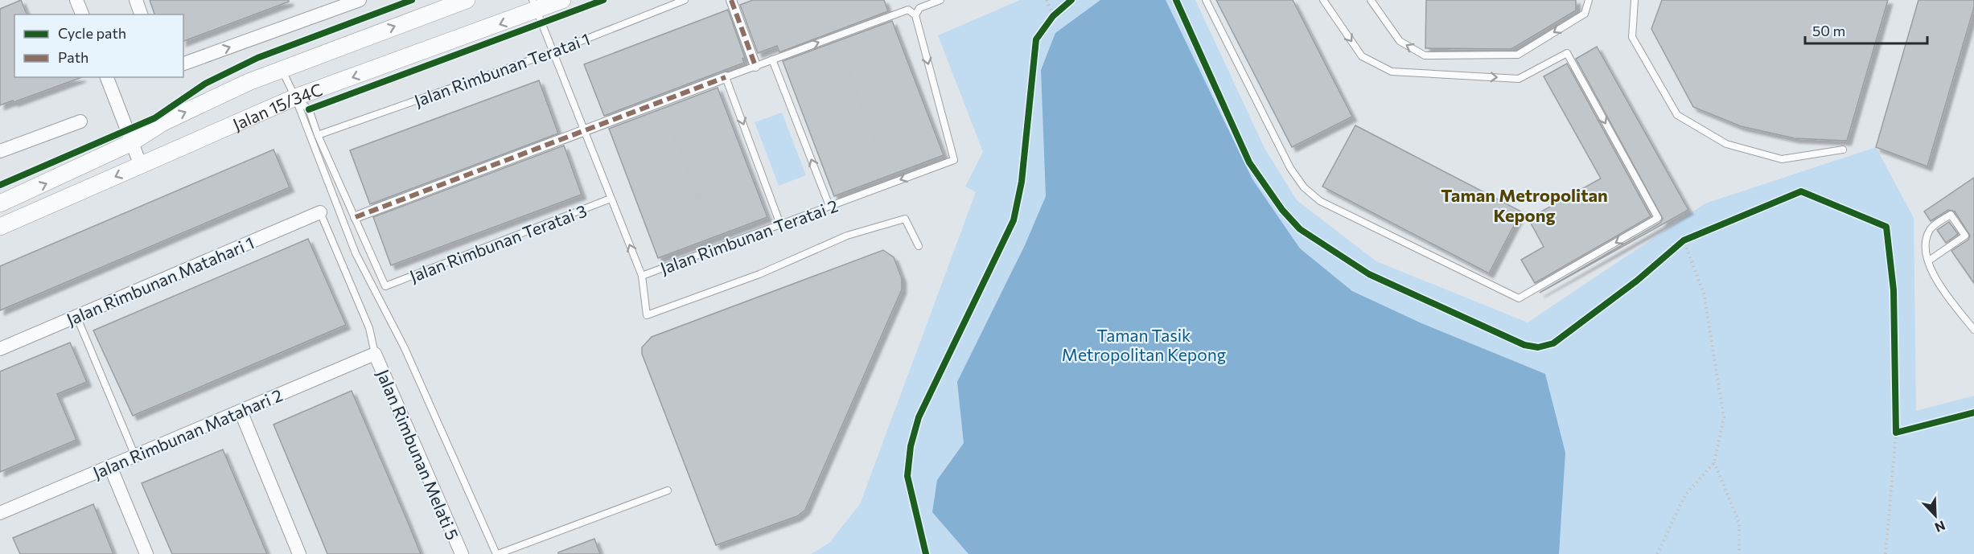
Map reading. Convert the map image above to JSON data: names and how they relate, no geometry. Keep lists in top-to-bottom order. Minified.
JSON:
{"streets":{"street":["Jalan 15/34C","Jalan Rimbunan Matahari 1","Jalan Rimbunan Matahari 2","Jalan Rimbunan Melati 5"],"lane":["Jalan Rimbunan Teratai 1","Jalan Rimbunan Teratai 2","Jalan Rimbunan Teratai 3"]},"crossings":[["Jalan Rimbunan Teratai 1","Jalan Rimbunan Teratai 2"],["Jalan 15/34C","Jalan Rimbunan Teratai 2"],["Jalan Rimbunan Teratai 2","Jalan Rimbunan Teratai 3"],["Jalan Rimbunan Matahari 2","Jalan Rimbunan Melati 5"]],"districts":["Taman Metropolitan Kepong"],"parks":["Taman Tasik Metropolitan Kepong"],"legend":["Cycle path","Path"],"scale_bar":"50 m","north":"bottom right"}
